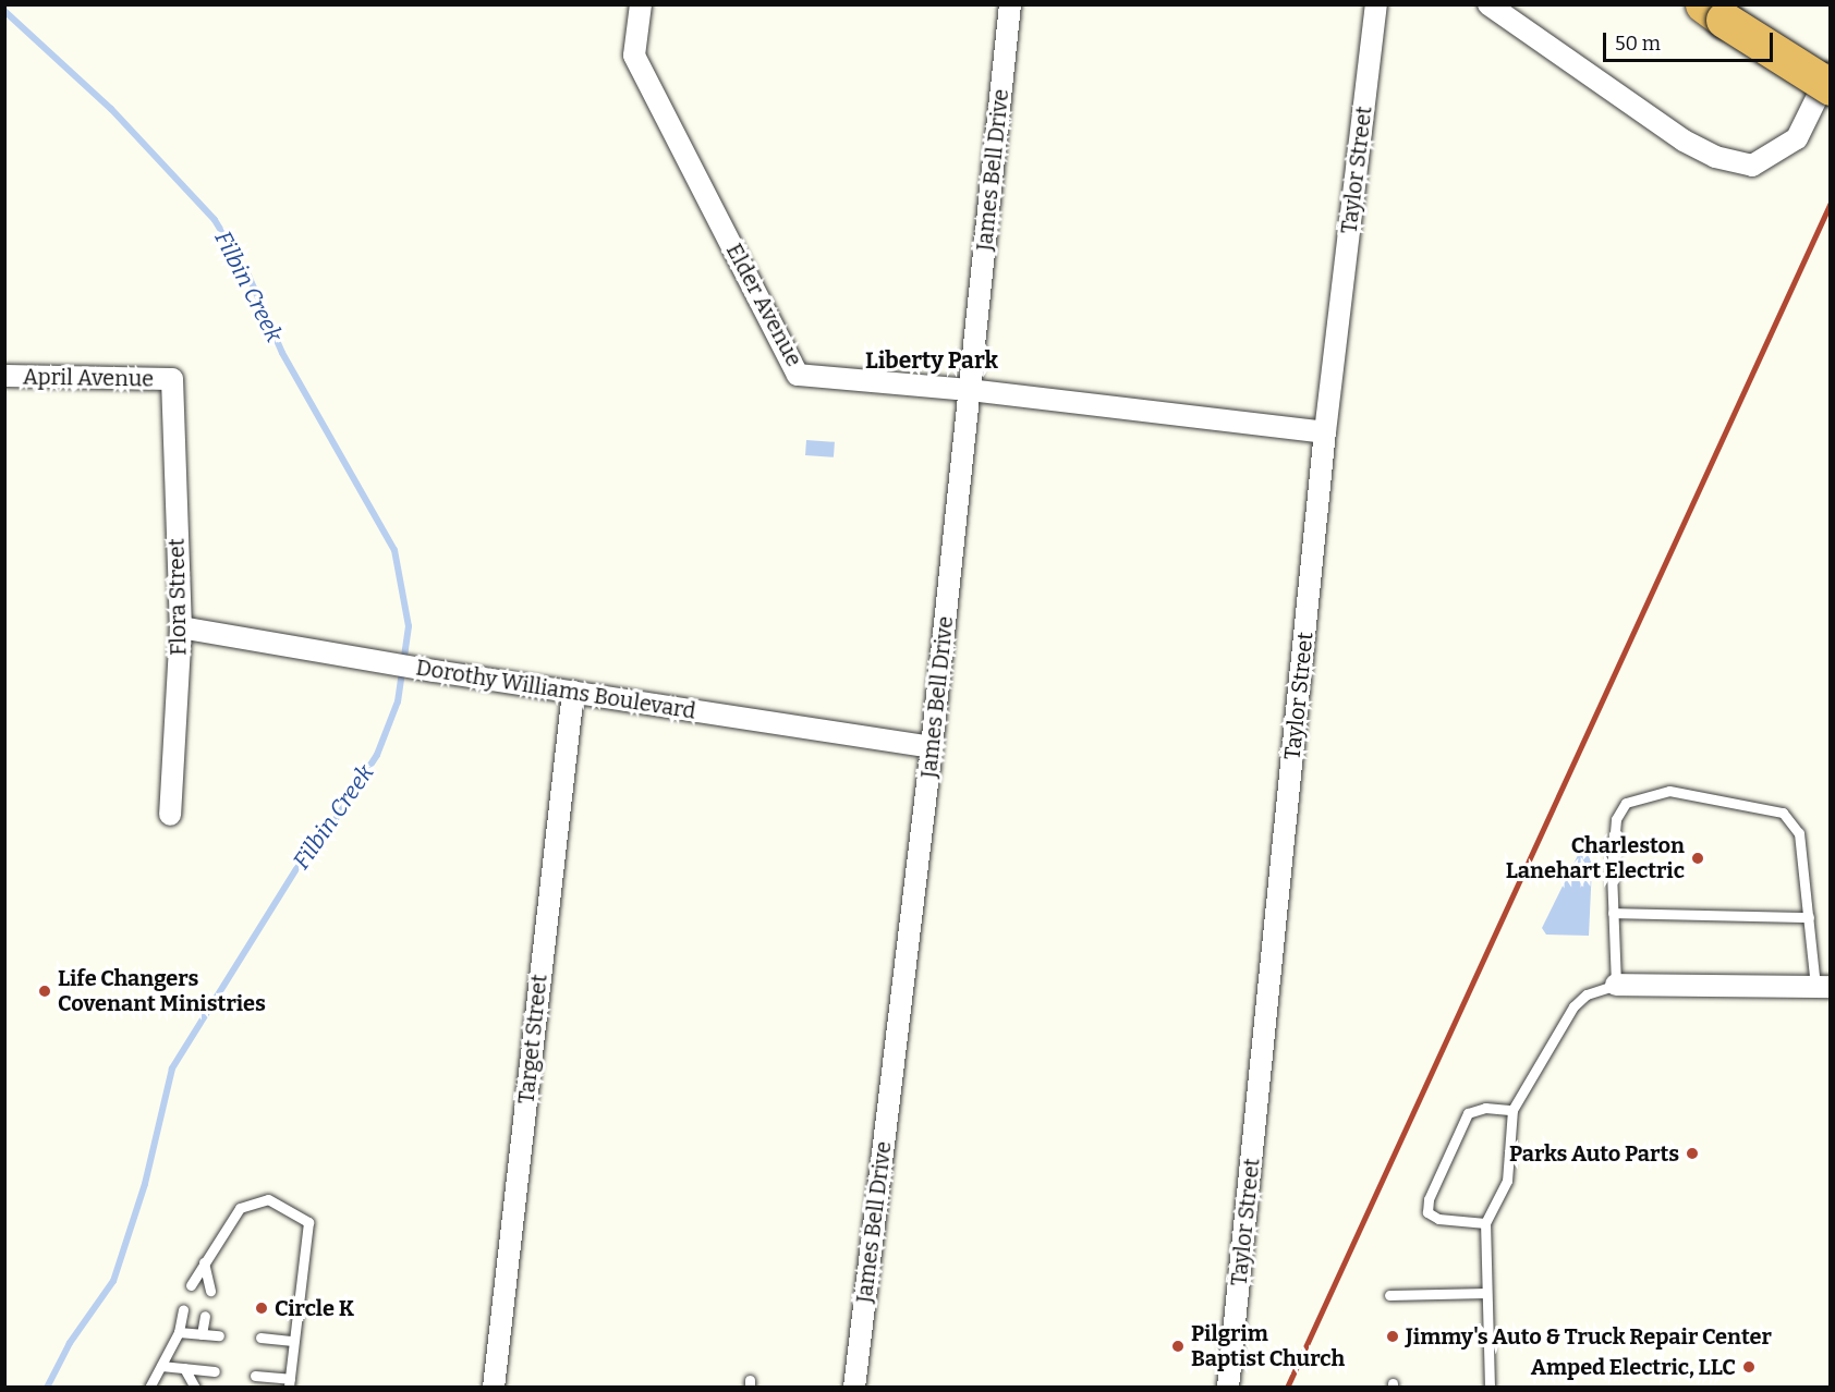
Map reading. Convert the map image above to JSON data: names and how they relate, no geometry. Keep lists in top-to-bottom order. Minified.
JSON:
{"streets":{"street":["James Bell Drive","Taylor Street","Elder Avenue","April Avenue","Flora Street","Dorothy Williams Boulevard","Target Street"]},"crossings":[["James Bell Drive","Elder Avenue"],["James Bell Drive","Dorothy Williams Boulevard"],["Taylor Street","Elder Avenue"],["April Avenue","Flora Street"],["Flora Street","Dorothy Williams Boulevard"],["Dorothy Williams Boulevard","Target Street"]],"districts":["Liberty Park"],"water":["Filbin Creek"],"places":["Charleston Lanehart Electric","Life Changers Covenant Ministries","Parks Auto Parts","Circle K","Jimmy's Auto & Truck Repair Center","Pilgrim Baptist Church","Amped Electric, LLC"],"scale_bar":"50 m"}
